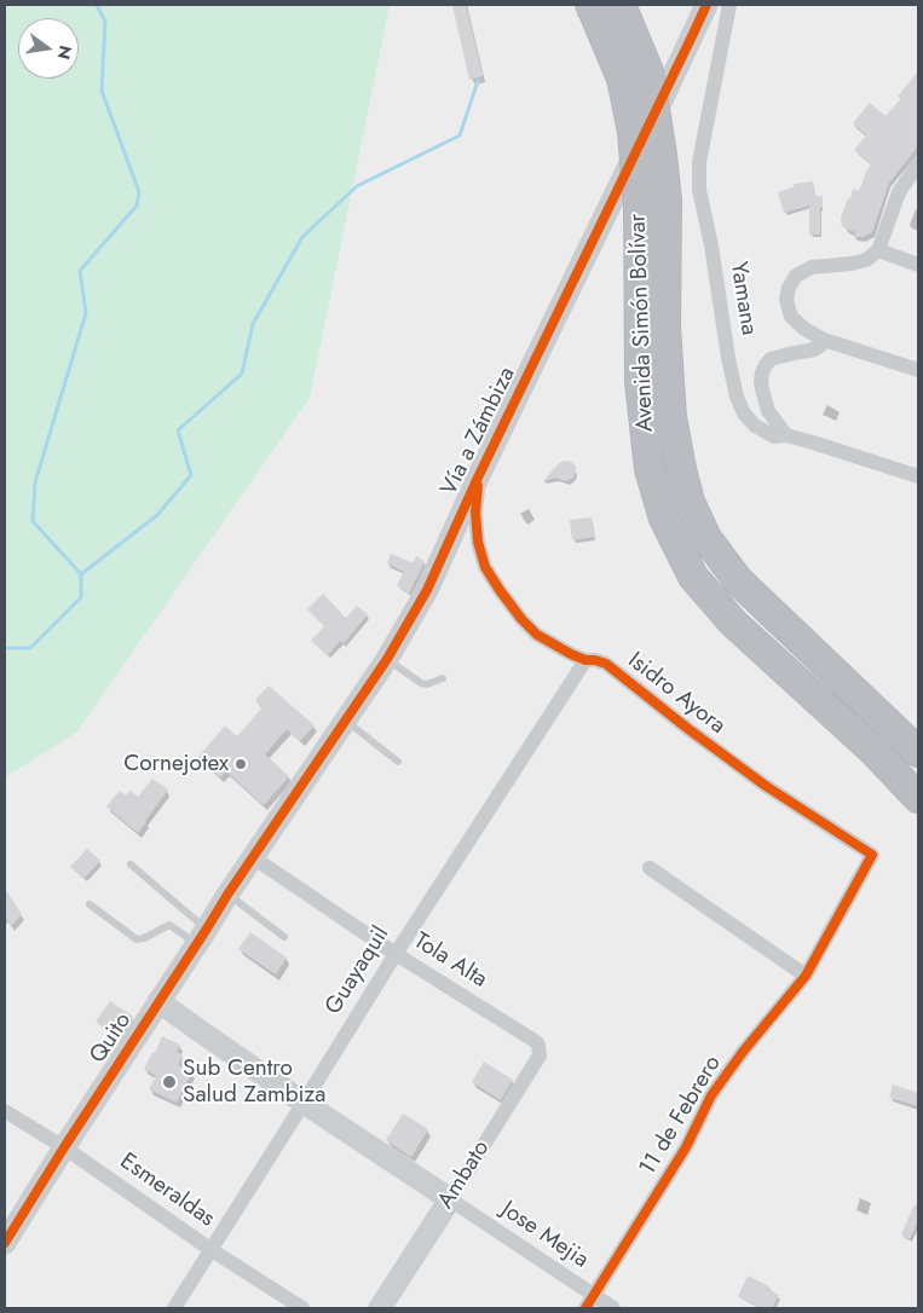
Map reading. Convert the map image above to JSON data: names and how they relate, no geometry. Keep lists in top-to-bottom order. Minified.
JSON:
{"streets":{"highway":["Avenida Simón Bolívar"],"street":["Yamana","Vía a Zámbiza","Isidro Ayora","Tola Alta","Guayaquil","Quito","11 de Febrero","Ambato","Esmeraldas","Jose Mejia"]},"crossings":[["Vía a Zámbiza","Isidro Ayora"],["Vía a Zámbiza","Tola Alta"],["Vía a Zámbiza","Quito"],["Isidro Ayora","Guayaquil"],["Isidro Ayora","11 de Febrero"],["Tola Alta","Guayaquil"],["Tola Alta","Quito"],["Tola Alta","Ambato"],["Guayaquil","Esmeraldas"],["Quito","Esmeraldas"],["11 de Febrero","Jose Mejia"],["Ambato","Jose Mejia"]],"places":["Cornejotex","Sub Centro Salud Zambiza"],"north":"right"}
